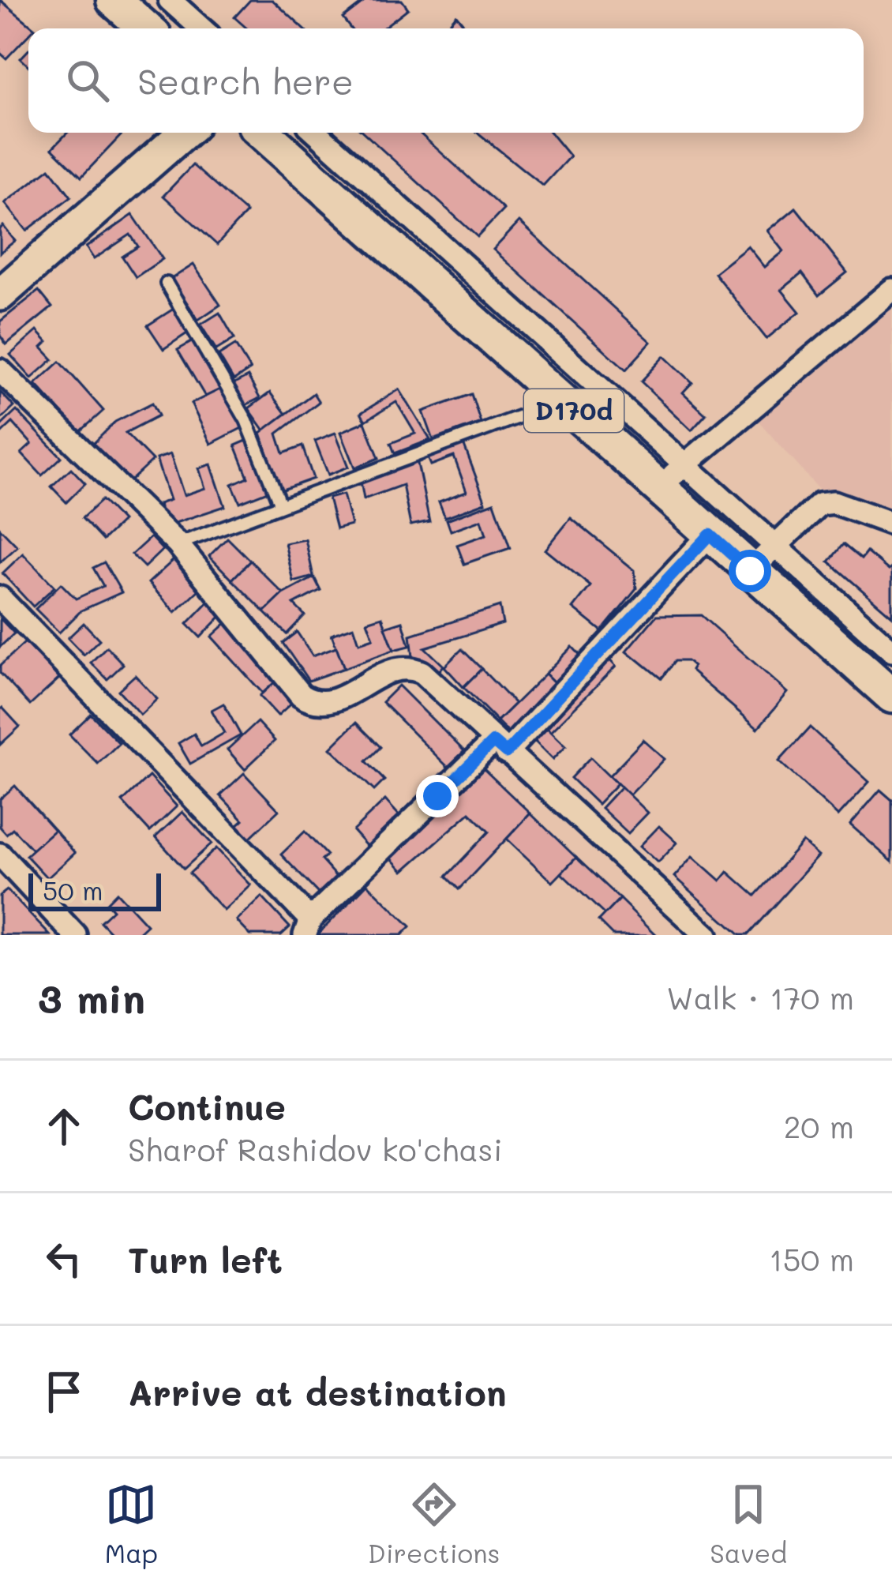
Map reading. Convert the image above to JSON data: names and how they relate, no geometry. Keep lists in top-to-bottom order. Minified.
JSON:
{"streets":{"main road":["D170d"]},"scale_bar":"50 m","page":{"search":"Search here","scale":"50 m","heading":["3 min","Walk · 170 m"],"list":[["Continue","Sharof Rashidov ko'chasi","20 m"],["Turn left","150 m"],"Arrive at destination"],"nav":["Map","Directions","Saved"]}}
